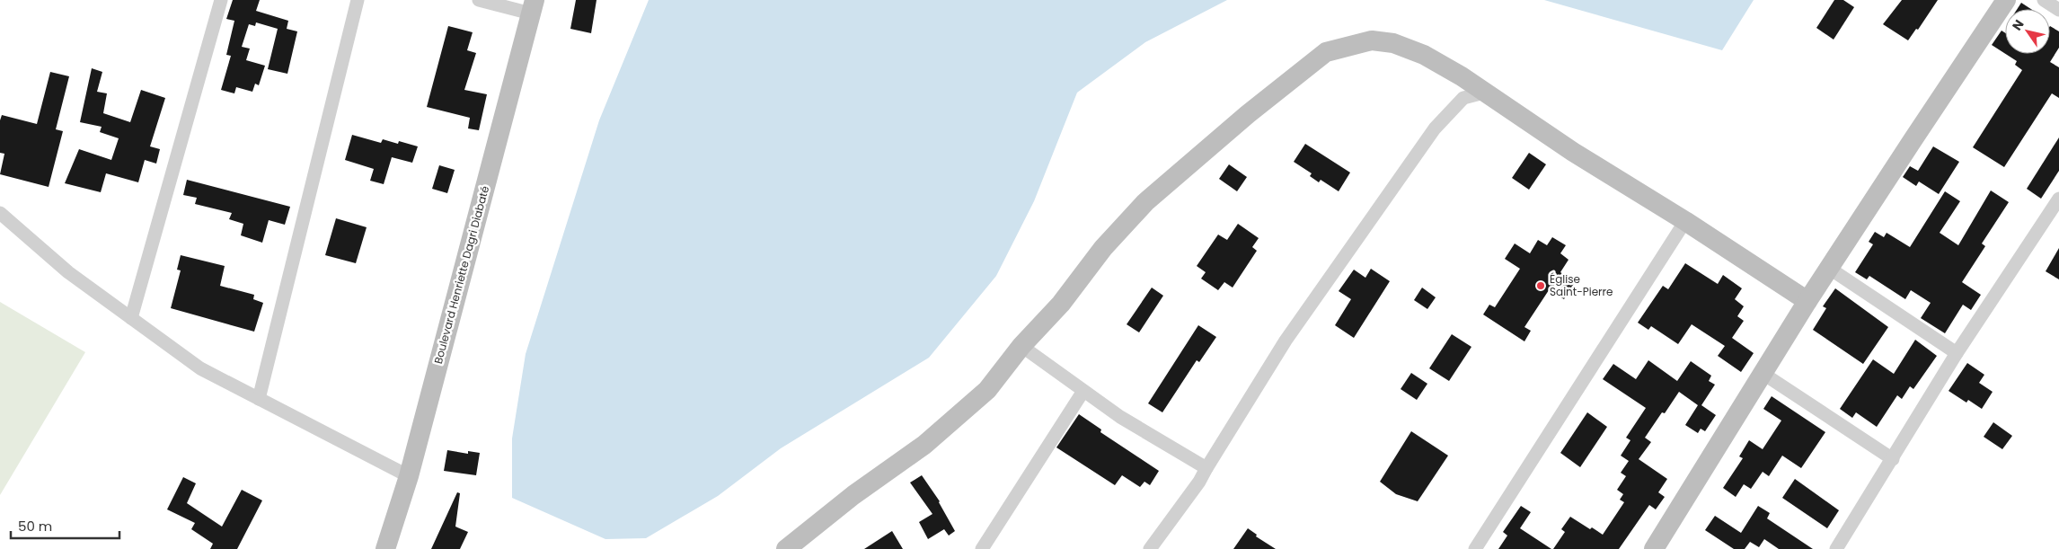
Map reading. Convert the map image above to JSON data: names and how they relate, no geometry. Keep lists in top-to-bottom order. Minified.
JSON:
{"streets":{"street":["Boulevard Henriette Dagri Diabaté"]},"places":["Église Saint-Pierre"],"scale_bar":"50 m","north":"top left"}
